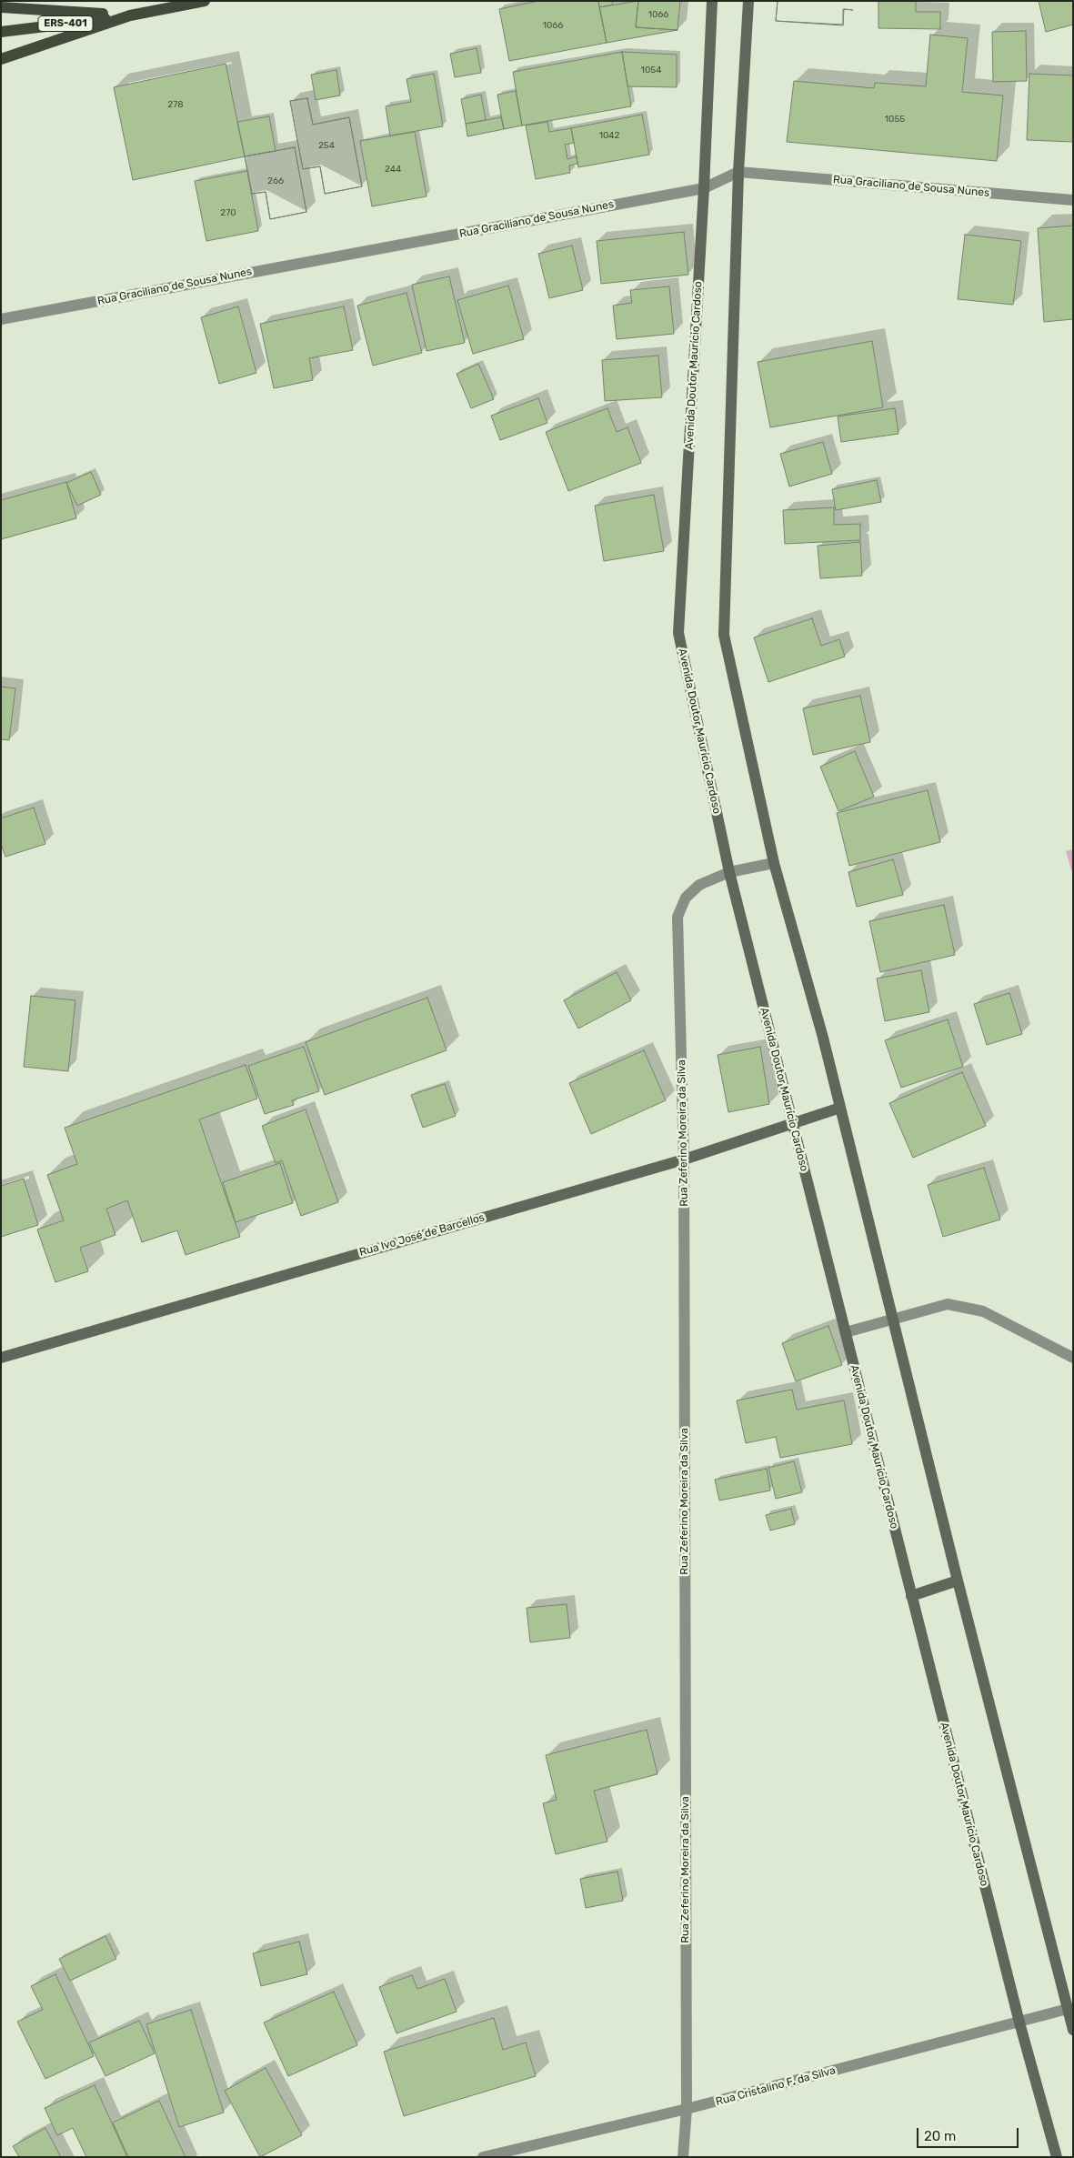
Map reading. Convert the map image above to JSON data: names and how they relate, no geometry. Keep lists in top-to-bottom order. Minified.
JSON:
{"streets":{"main road":["ERS-401"],"street":["Rua Graciliano de Sousa Nunes","Avenida Doutor Maurício Cardoso","Rua Zeferino Moreira da Silva","Rua Ivo José de Barcellos","Rua Cristalino F. da Silva"]},"crossings":[["Rua Graciliano de Sousa Nunes","Avenida Doutor Maurício Cardoso"],["Avenida Doutor Maurício Cardoso","Rua Zeferino Moreira da Silva"],["Avenida Doutor Maurício Cardoso","Rua Ivo José de Barcellos"],["Avenida Doutor Maurício Cardoso","Rua Cristalino F. da Silva"],["Rua Zeferino Moreira da Silva","Rua Ivo José de Barcellos"],["Rua Zeferino Moreira da Silva","Rua Cristalino F. da Silva"]],"house_numbers":["1066","1066","1054","278","1055","1042","254","244","266","270"],"scale_bar":"20 m"}
